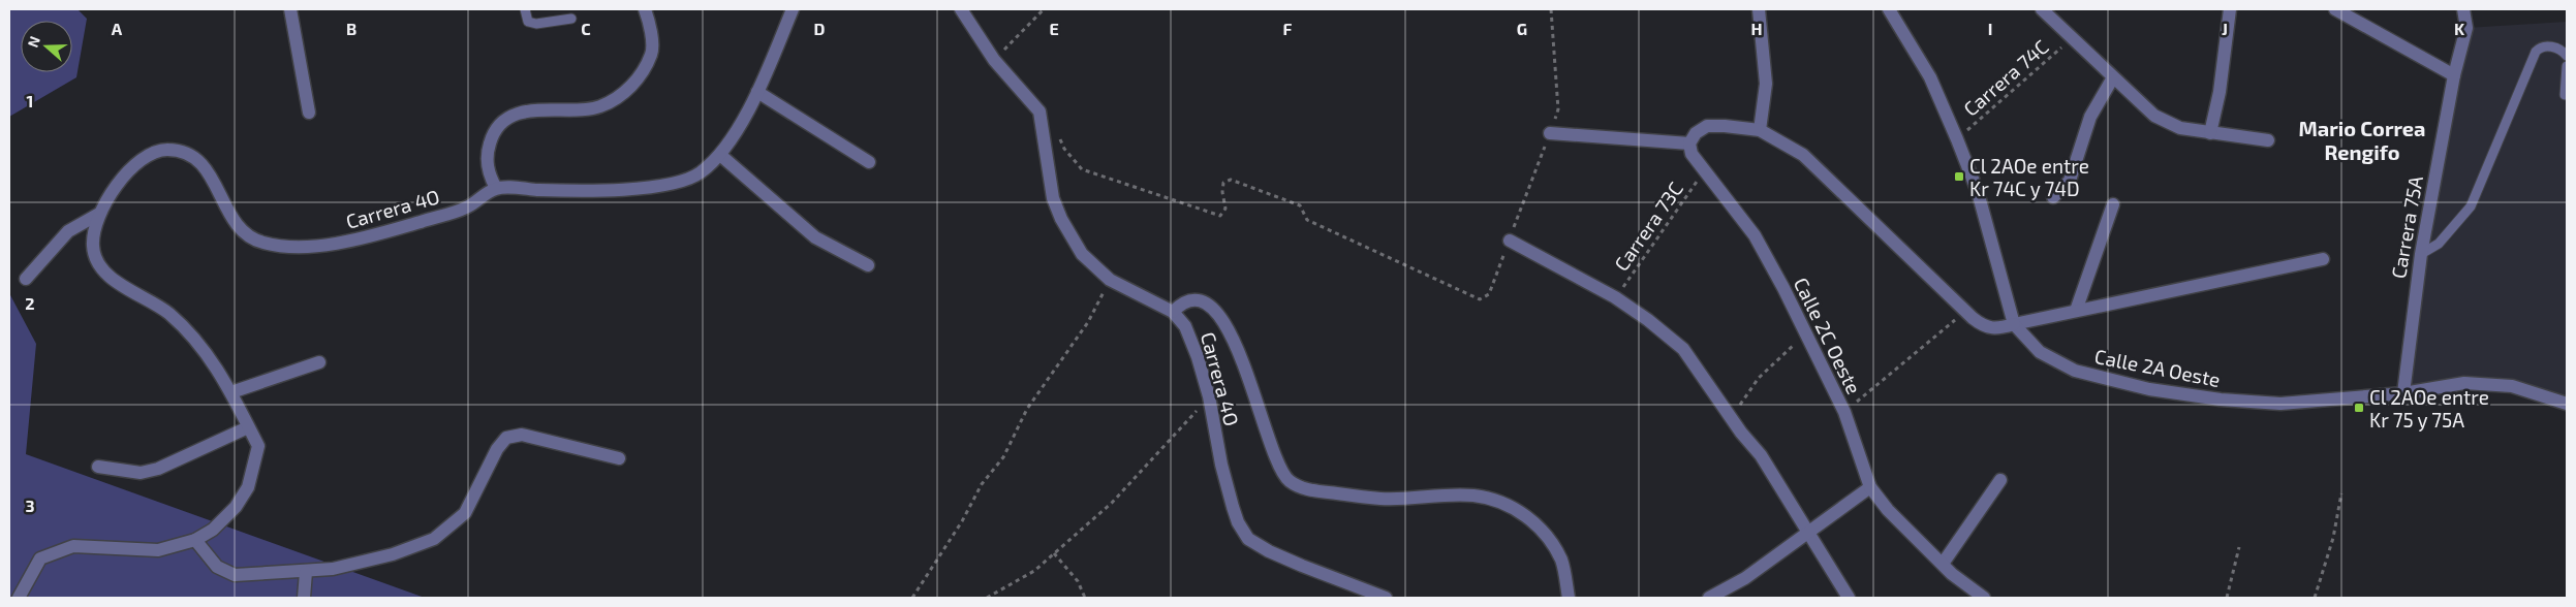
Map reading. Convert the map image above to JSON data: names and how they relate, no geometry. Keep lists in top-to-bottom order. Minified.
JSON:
{"streets":{"street":["Carrera 4O","Carrera 75A","Calle 2C Oeste","Calle 2A Oeste"],"path":["Carrera 74C","Carrera 73C"]},"crossings":[["Carrera 74C","Calle 2A Oeste"],["Carrera 73C","Calle 2C Oeste"],["Carrera 75A","Calle 2A Oeste"]],"districts":["Mario Correa Rengifo"],"places":{"transit":["Cl 2AOe entre Kr 74C y 74D","Cl 2AOe entre Kr 75 y 75A"]},"north":"left","grid":{"columns":["A","B","C","D","E","F","G","H","I","J","K"],"rows":["1","2","3"]}}
